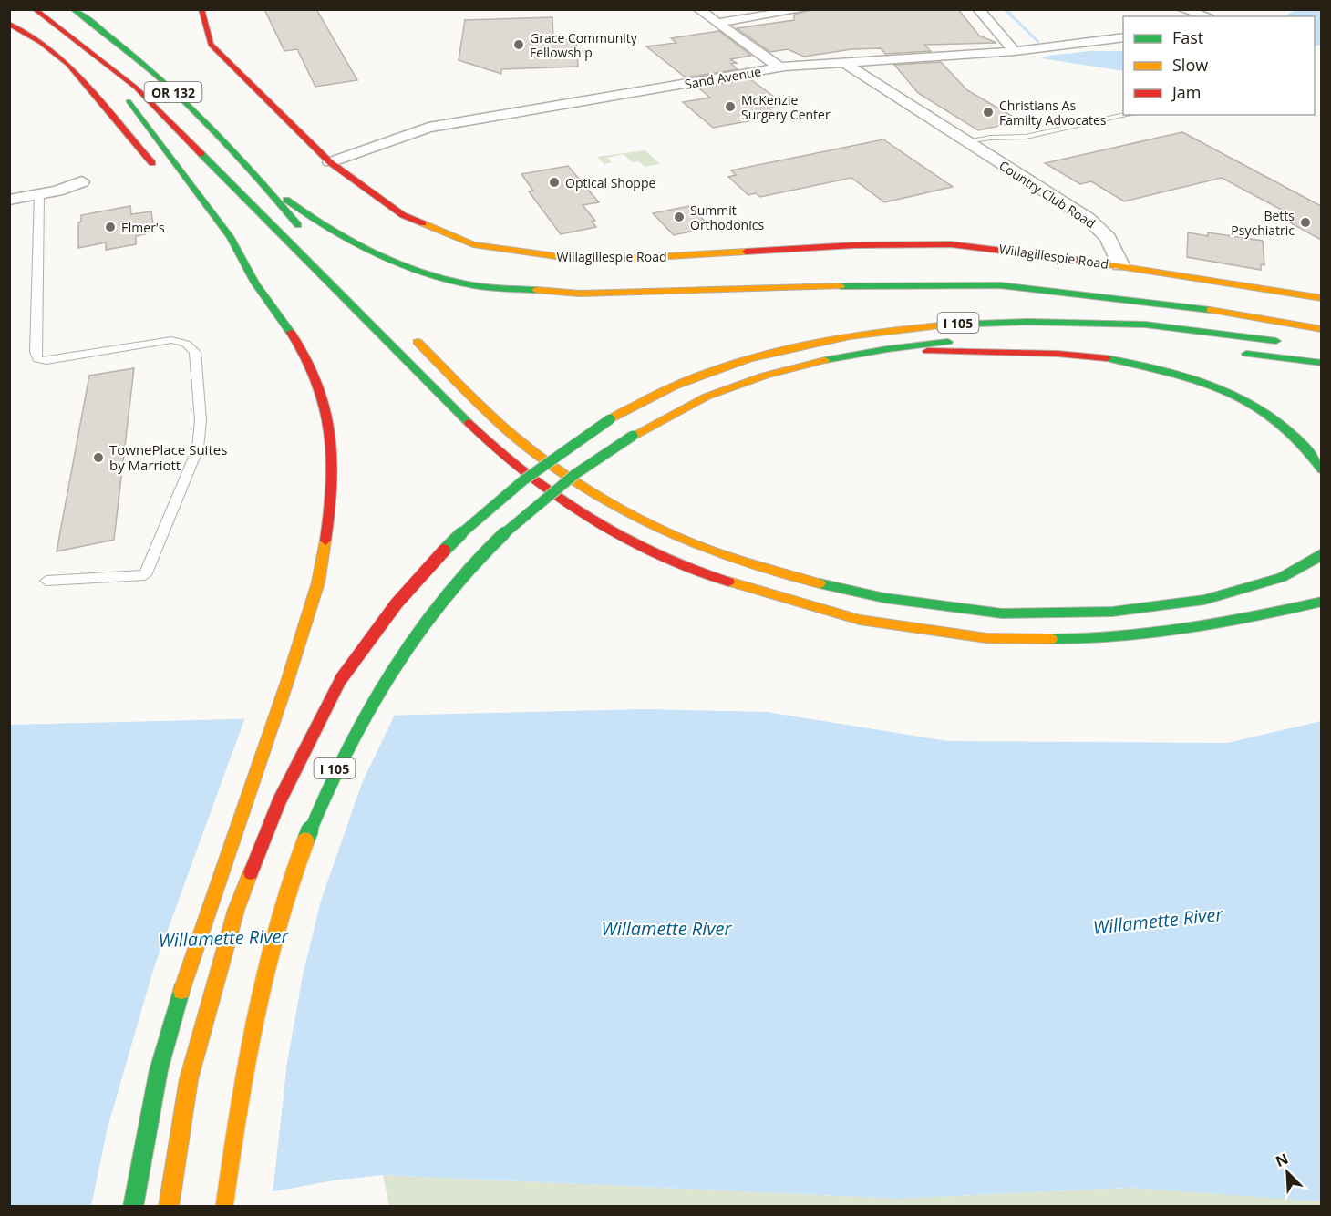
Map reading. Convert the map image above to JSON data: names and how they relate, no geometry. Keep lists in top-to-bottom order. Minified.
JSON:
{"streets":{"main road":["OR 132","Willagillespie Road","I 105"],"street":["Sand Avenue","Country Club Road"]},"crossings":[["Sand Avenue","Country Club Road"],["Sand Avenue","Willagillespie Road"],["Country Club Road","Willagillespie Road"]],"water":["Willamette River"],"places":["Grace Community Fellowship","McKenzie Surgery Center","Christians As Familty Advocates","Optical Shoppe","Summit Orthodonics","Betts Psychiatric","Elmer's","TownePlace Suites by Marriott"],"legend":["Fast","Slow","Jam"],"north":"top left"}
